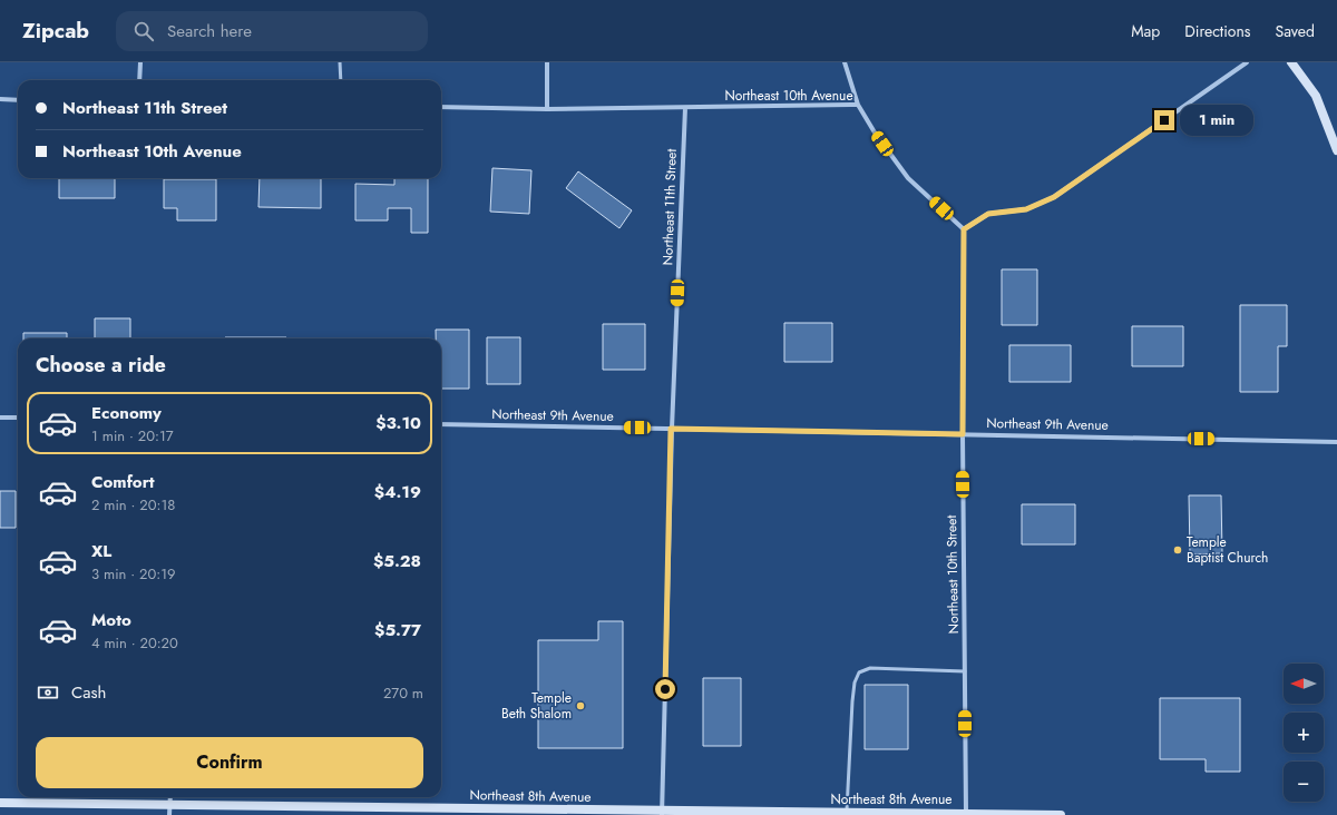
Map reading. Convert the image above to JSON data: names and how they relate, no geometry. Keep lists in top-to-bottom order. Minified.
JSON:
{"streets":{"main road":["Northeast 8th Avenue"],"street":["Northeast 10th Avenue","Northeast 11th Street","Northeast 9th Avenue","Northeast 10th Street"]},"crossings":[["Northeast 10th Avenue","Northeast 11th Street"],["Northeast 10th Avenue","Northeast 10th Street"],["Northeast 11th Street","Northeast 9th Avenue"],["Northeast 11th Street","Northeast 8th Avenue"],["Northeast 9th Avenue","Northeast 10th Street"],["Northeast 10th Street","Northeast 8th Avenue"]],"places":["Temple Baptist Church","Temple Beth Shalom"],"north":"left","page":{"header":"Zipcab","search":"Search here","nav":["Map","Directions","Saved"],"banner":["Northeast 11th Street","Northeast 10th Avenue"],"bubble":"1 min","heading":"Choose a ride","list":[{"name":"Economy","note":"1 min · 20:17","value":"$3.10"},{"name":"Comfort","note":"2 min · 20:18","value":"$4.19"},{"name":"XL","note":"3 min · 20:19","value":"$5.28"},{"name":"Moto","note":"4 min · 20:20","value":"$5.77"}],"map_buttons":["+","−"],"pay":["Cash","270 m"],"buttons":"Confirm"}}
